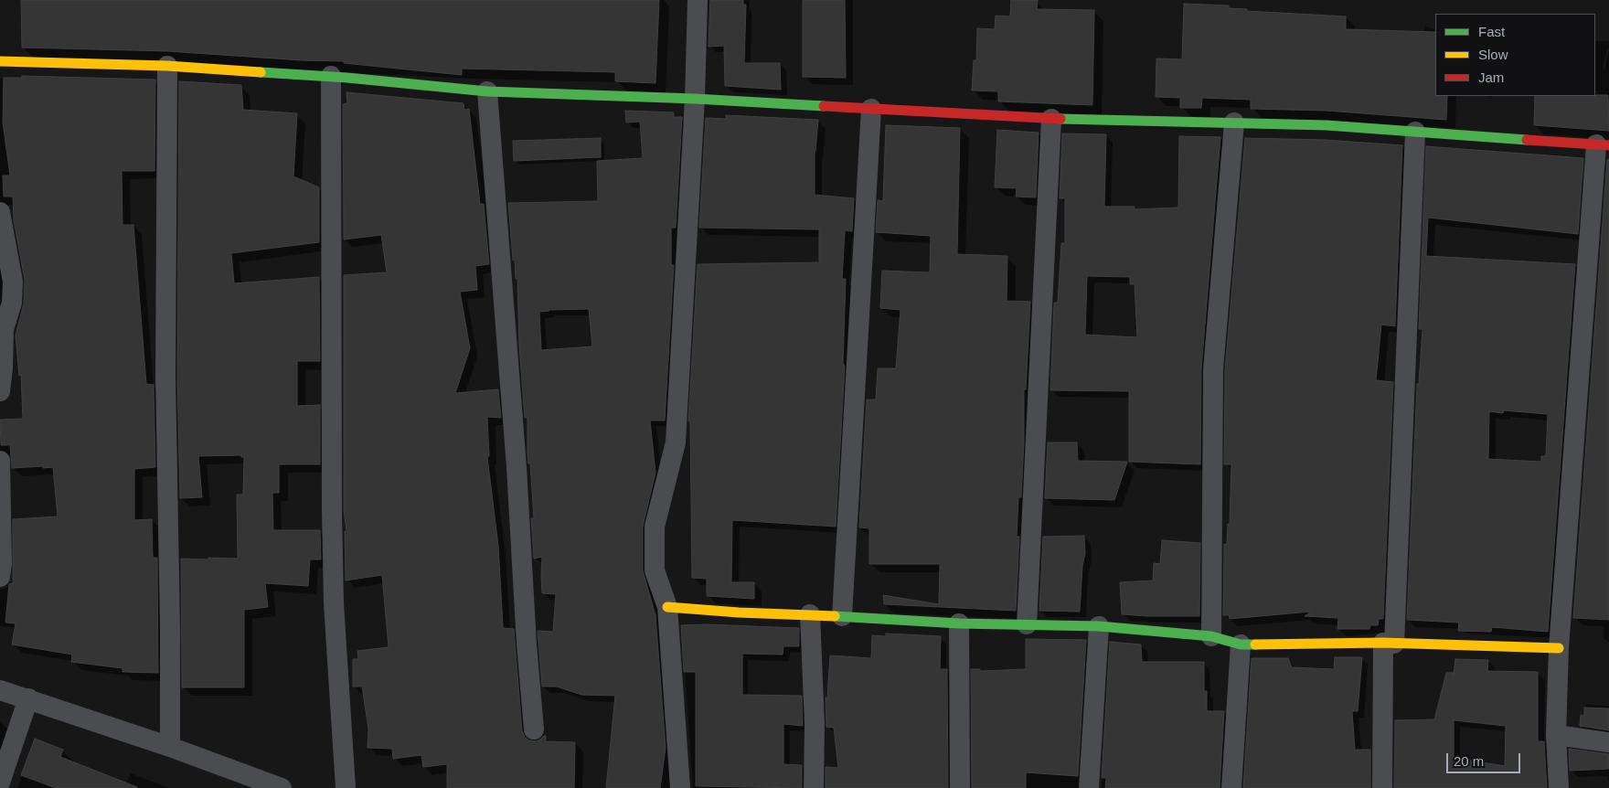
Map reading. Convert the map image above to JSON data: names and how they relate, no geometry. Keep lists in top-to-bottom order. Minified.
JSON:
{"legend":["Fast","Slow","Jam"],"scale_bar":"20 m"}
